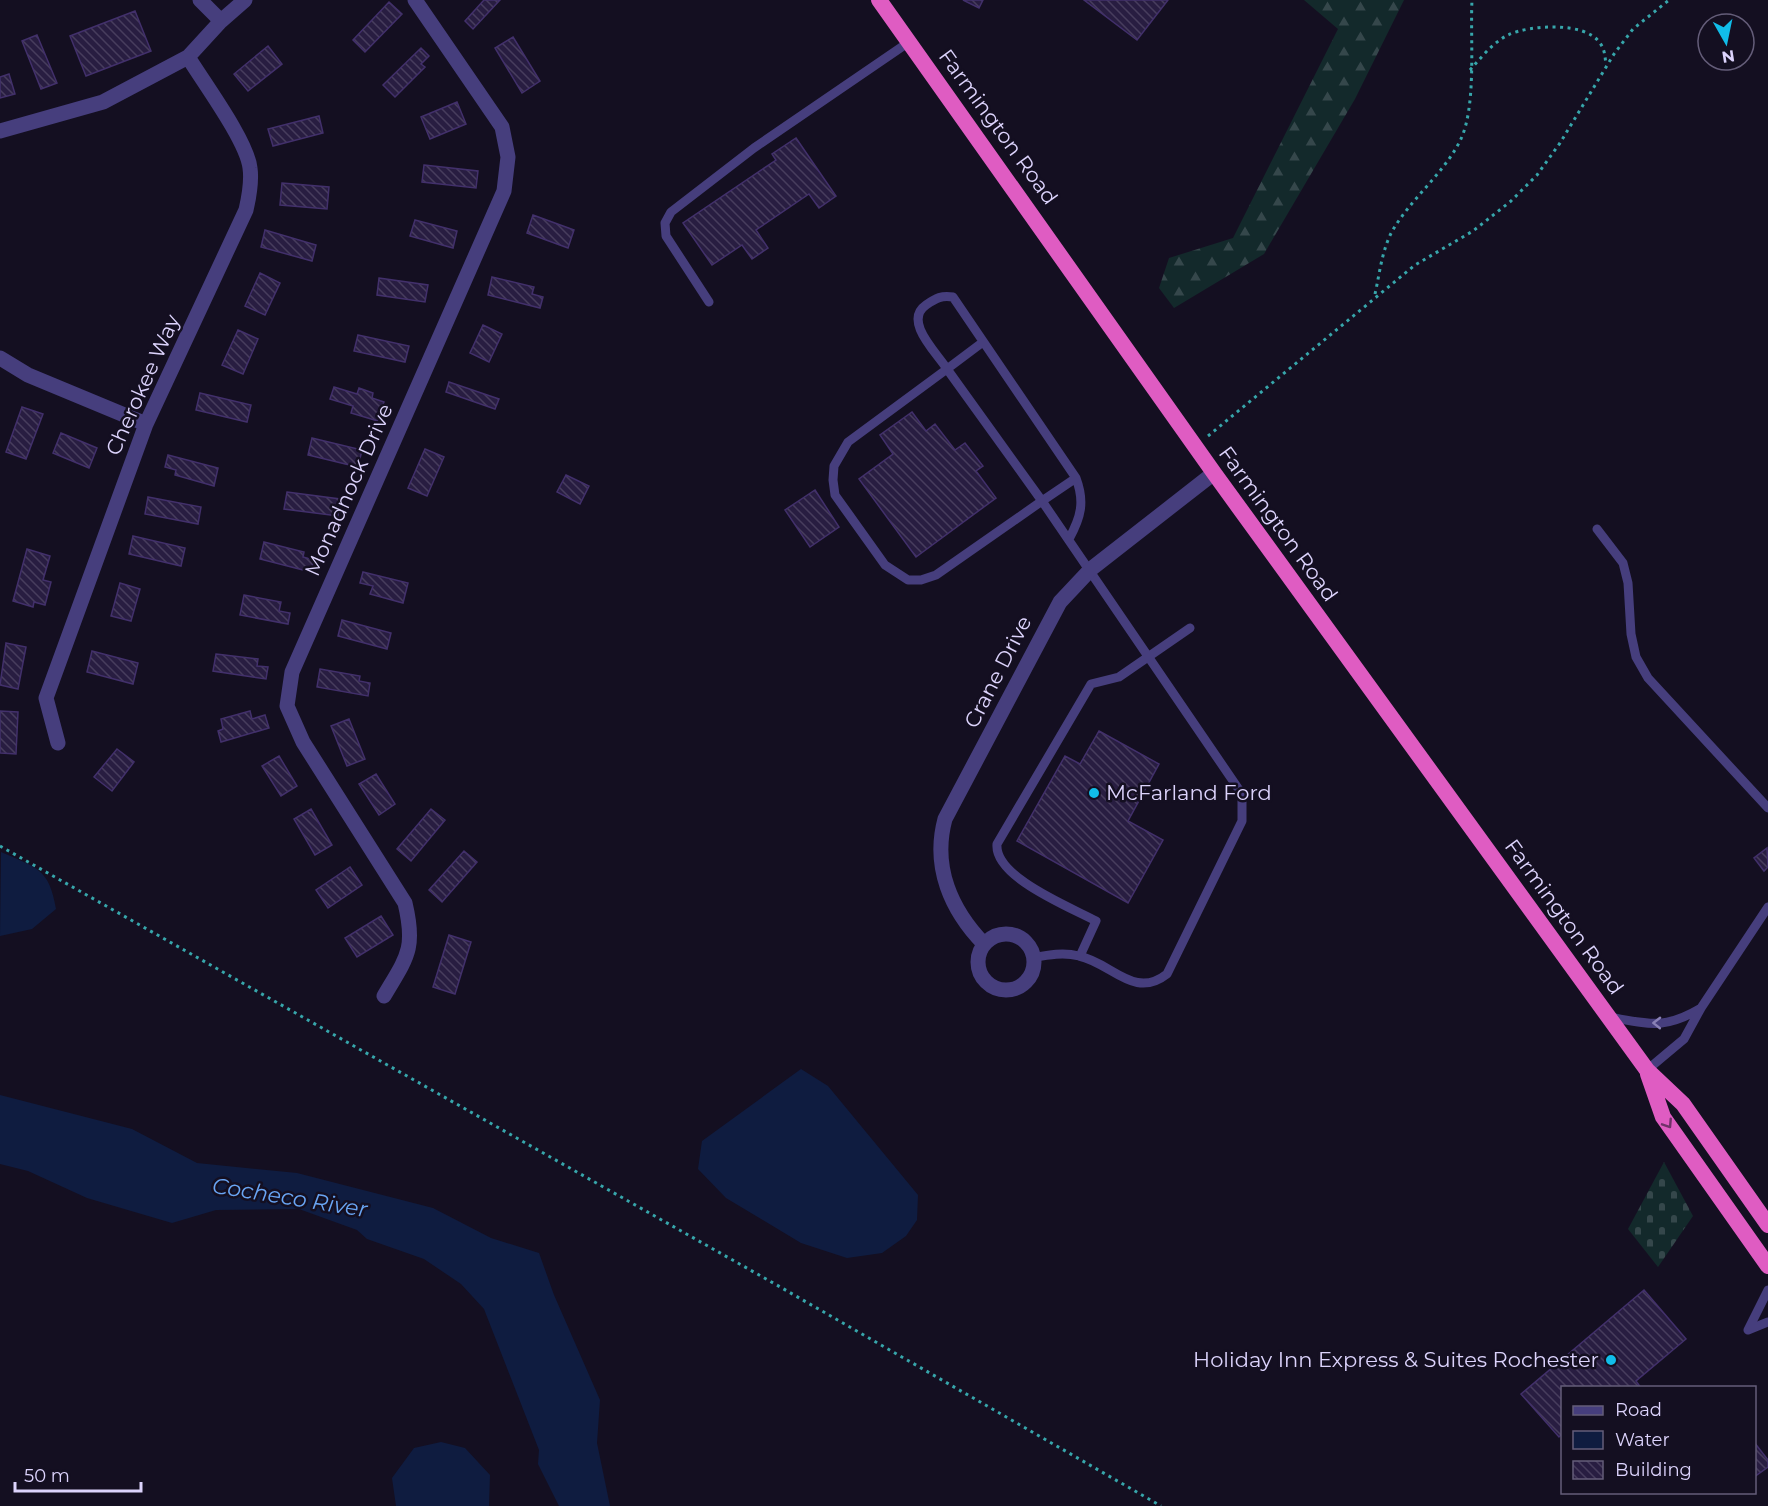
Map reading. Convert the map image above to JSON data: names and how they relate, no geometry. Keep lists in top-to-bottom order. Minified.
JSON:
{"streets":{"highway":["Farmington Road"],"street":["Cherokee Way","Monadnock Drive","Crane Drive"]},"crossings":[["Farmington Road","Crane Drive"]],"water":["Cocheco River"],"places":["McFarland Ford","Holiday Inn Express & Suites Rochester"],"legend":["Road","Water","Building"],"scale_bar":"50 m","north":"bottom"}
